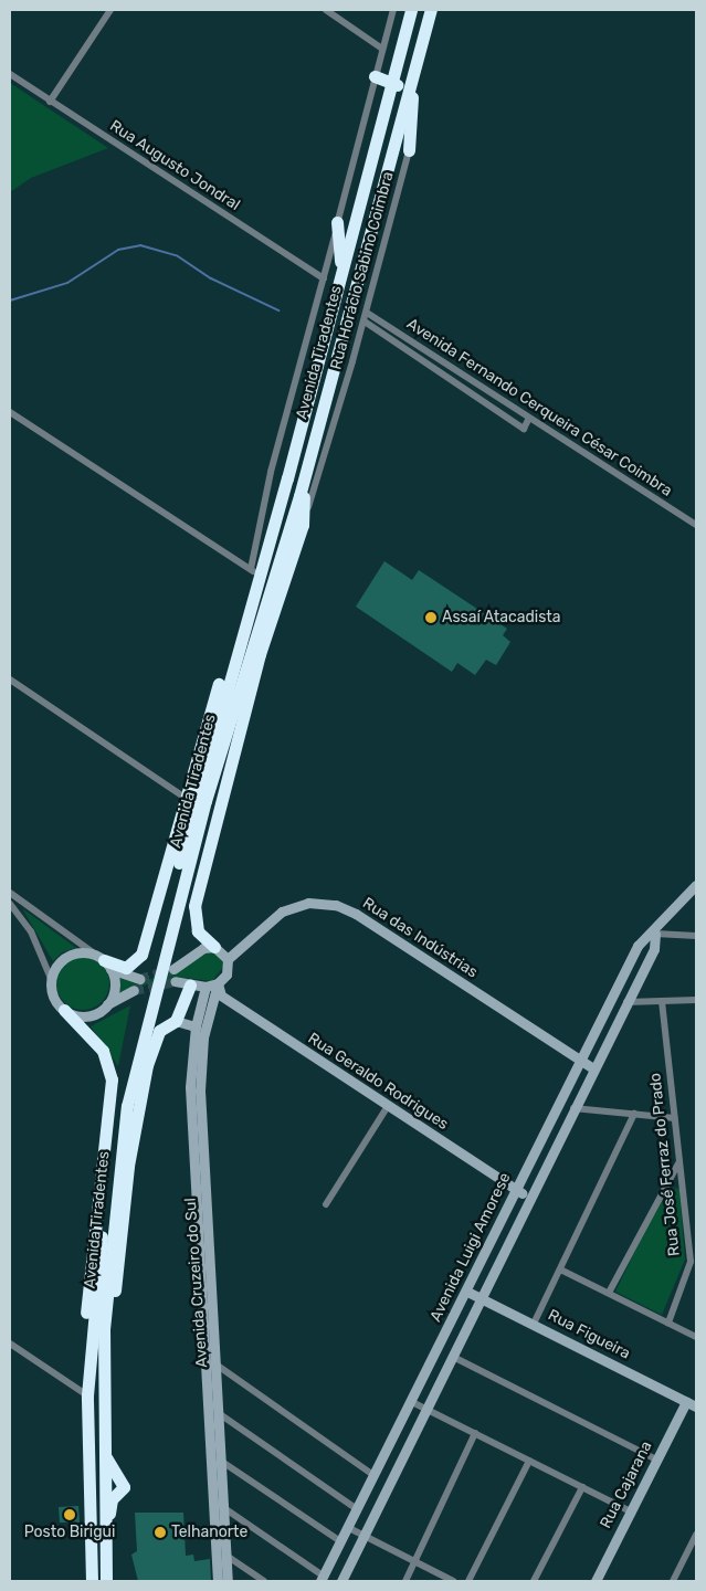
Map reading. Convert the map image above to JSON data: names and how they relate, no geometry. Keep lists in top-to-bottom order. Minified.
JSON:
{"streets":{"highway":["Avenida Tiradentes"],"street":["Rua Augusto Jondral","Rua Horácio Sabino Coimbra","Avenida Fernando Cerqueira César Coimbra","Rua das Indústrias","Rua Geraldo Rodrigues","Rua José Ferraz do Prado","Avenida Luigi Amorese","Avenida Cruzeiro do Sul","Rua Figueira","Rua Cajarana"]},"crossings":[["Rua Horácio Sabino Coimbra","Avenida Fernando Cerqueira César Coimbra"],["Rua das Indústrias","Avenida Luigi Amorese"],["Rua das Indústrias","Avenida Cruzeiro do Sul"],["Rua Geraldo Rodrigues","Avenida Luigi Amorese"],["Rua Geraldo Rodrigues","Avenida Cruzeiro do Sul"],["Avenida Luigi Amorese","Rua Figueira"],["Rua Figueira","Rua Cajarana"]],"places":["Assaí Atacadista","Posto Birigui","Telhanorte"]}
